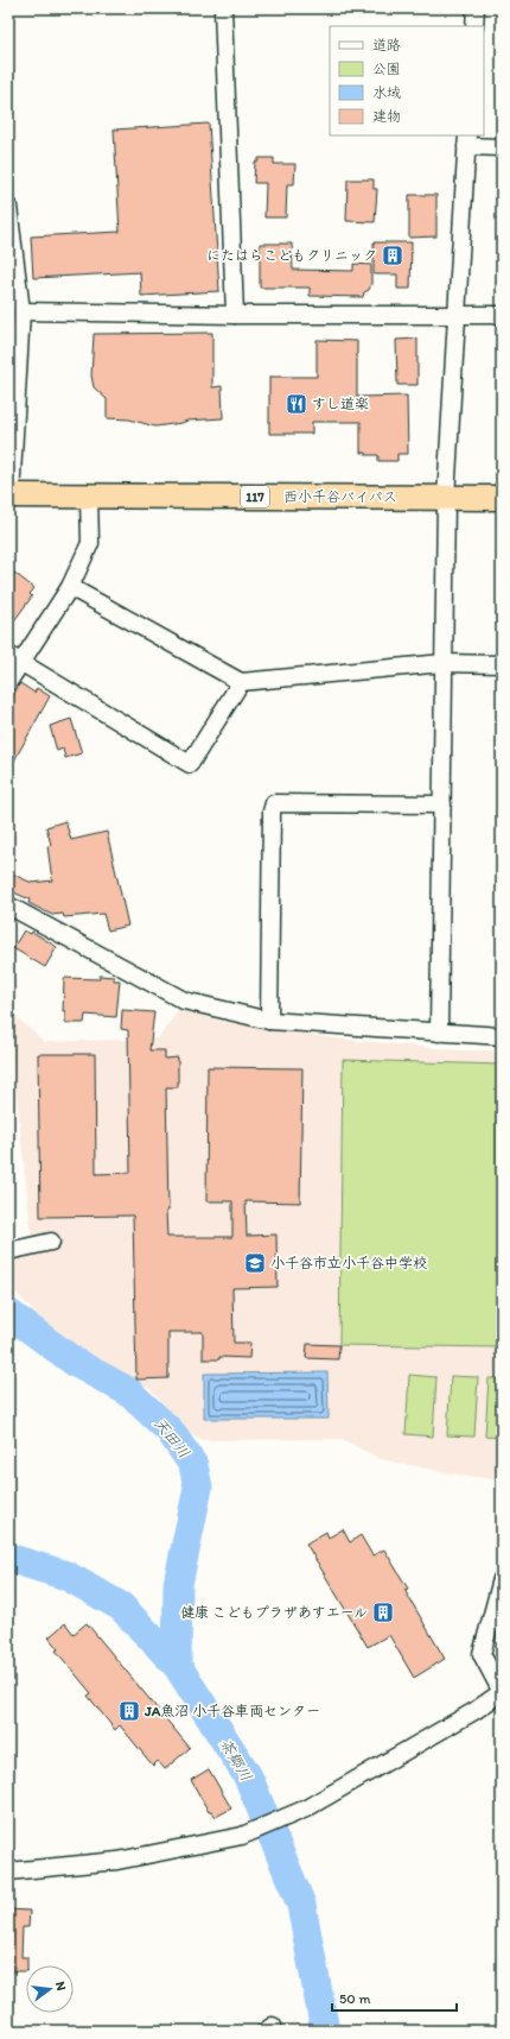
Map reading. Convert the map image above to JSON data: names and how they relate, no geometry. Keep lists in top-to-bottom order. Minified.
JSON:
{"streets":{"highway":["117","西小千谷バイパス"]},"water":["天田川","茶郷川"],"places":{"building":["にたはらこどもクリニック","健康 こどもプラザあすエール","JA魚沼 小千谷車両センター"],"restaurant":["すし道楽"],"school or university":["小千谷市立小千谷中学校"]},"legend":["道路","公園","水域","建物"],"scale_bar":"50 m","north":"right"}
